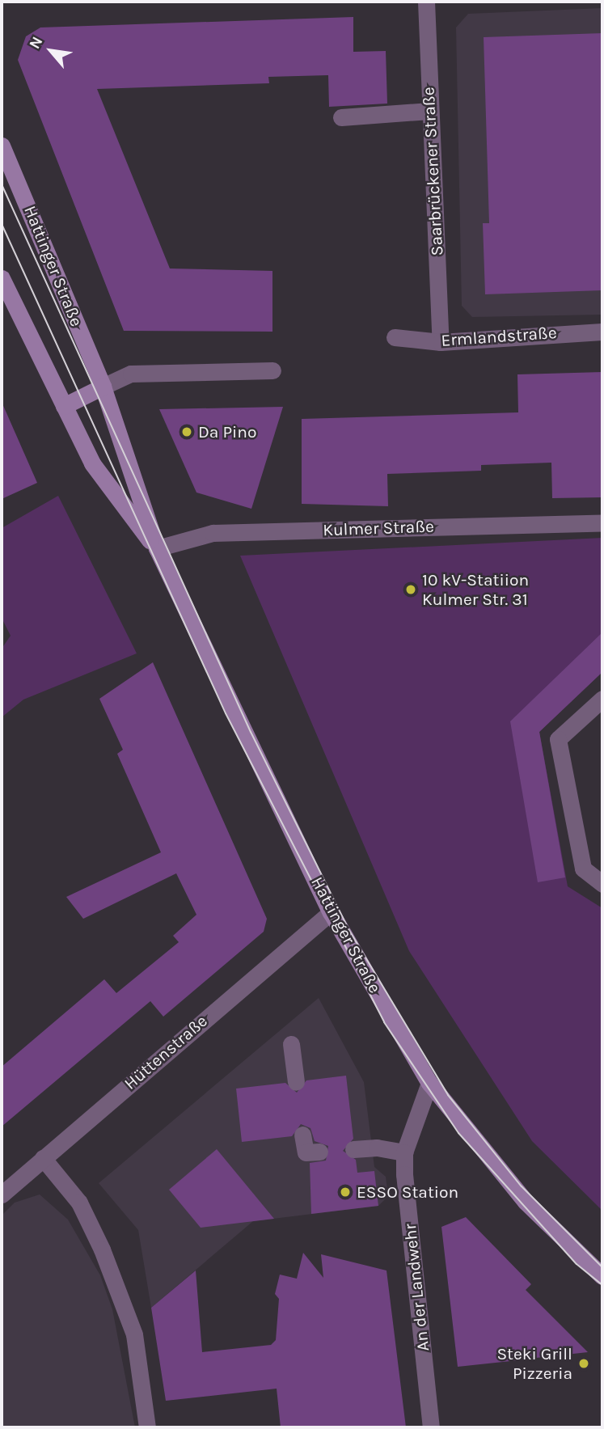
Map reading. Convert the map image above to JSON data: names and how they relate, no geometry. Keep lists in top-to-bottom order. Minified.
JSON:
{"streets":{"main road":["Hattinger Straße"],"street":["Saarbrückener Straße","Ermlandstraße","Kulmer Straße","Hüttenstraße","An der Landwehr"]},"crossings":[["Saarbrückener Straße","Ermlandstraße"],["Hattinger Straße","Kulmer Straße"],["Hattinger Straße","Hüttenstraße"],["Hattinger Straße","An der Landwehr"]],"places":["Da Pino","10 kV-Statiion Kulmer Str. 31","ESSO Station","Steki Grill Pizzeria"],"north":"top left"}
